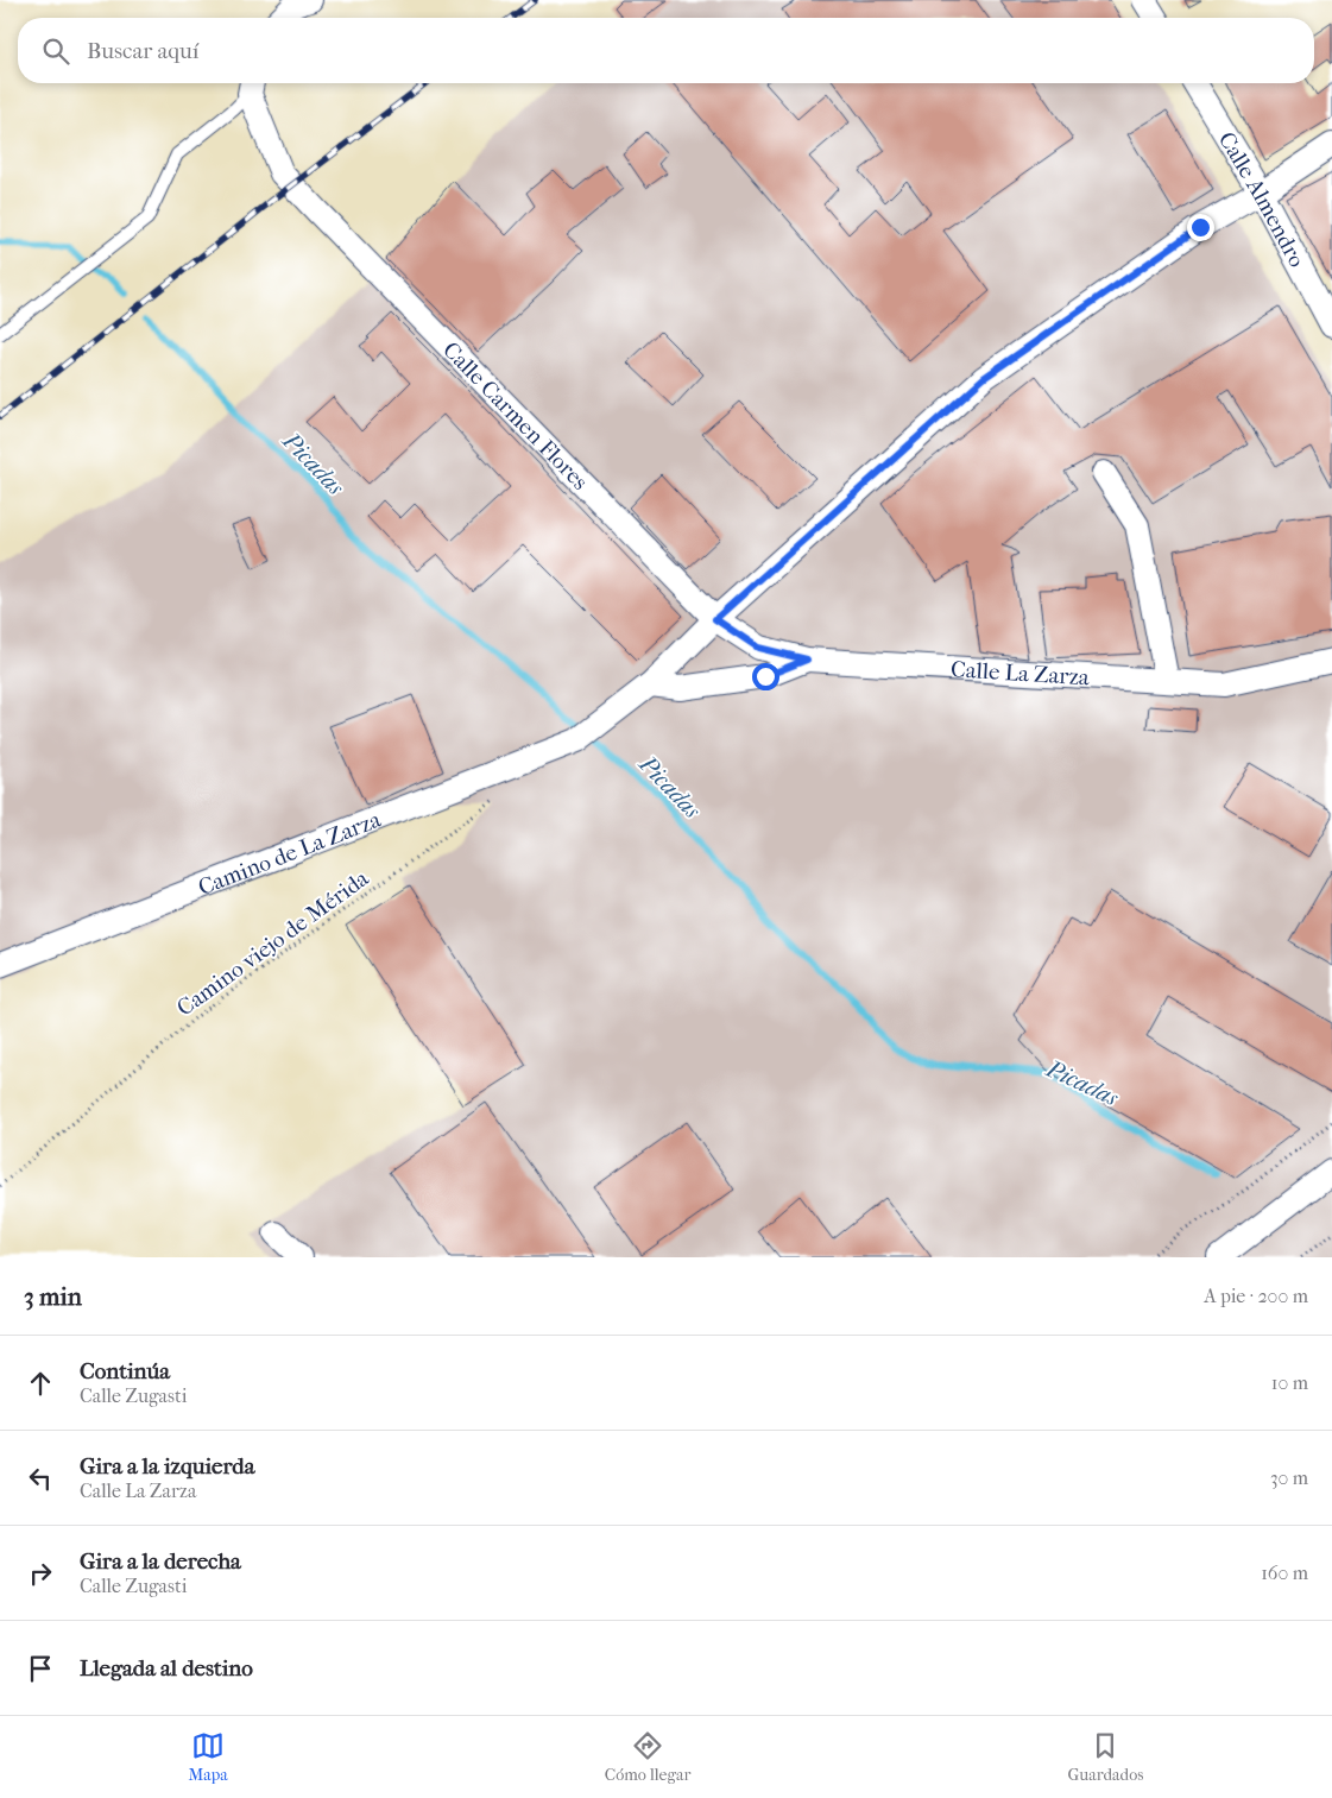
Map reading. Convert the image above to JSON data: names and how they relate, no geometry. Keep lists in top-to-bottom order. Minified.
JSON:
{"streets":{"street":["Calle Almendro","Calle Carmen Flores","Calle La Zarza","Camino de La Zarza"],"path":["Camino viejo de Mérida"]},"crossings":[["Calle Almendro","Camino de La Zarza"],["Calle Carmen Flores","Calle La Zarza"],["Calle Carmen Flores","Camino de La Zarza"],["Calle La Zarza","Camino de La Zarza"]],"water":["Picadas"],"page":{"search":"Buscar aquí","heading":["3 min","A pie · 200 m"],"list":[["Continúa","Calle Zugasti","10 m"],["Gira a la izquierda","Calle La Zarza","30 m"],["Gira a la derecha","Calle Zugasti","160 m"],"Llegada al destino"],"nav":["Mapa","Cómo llegar","Guardados"]}}
